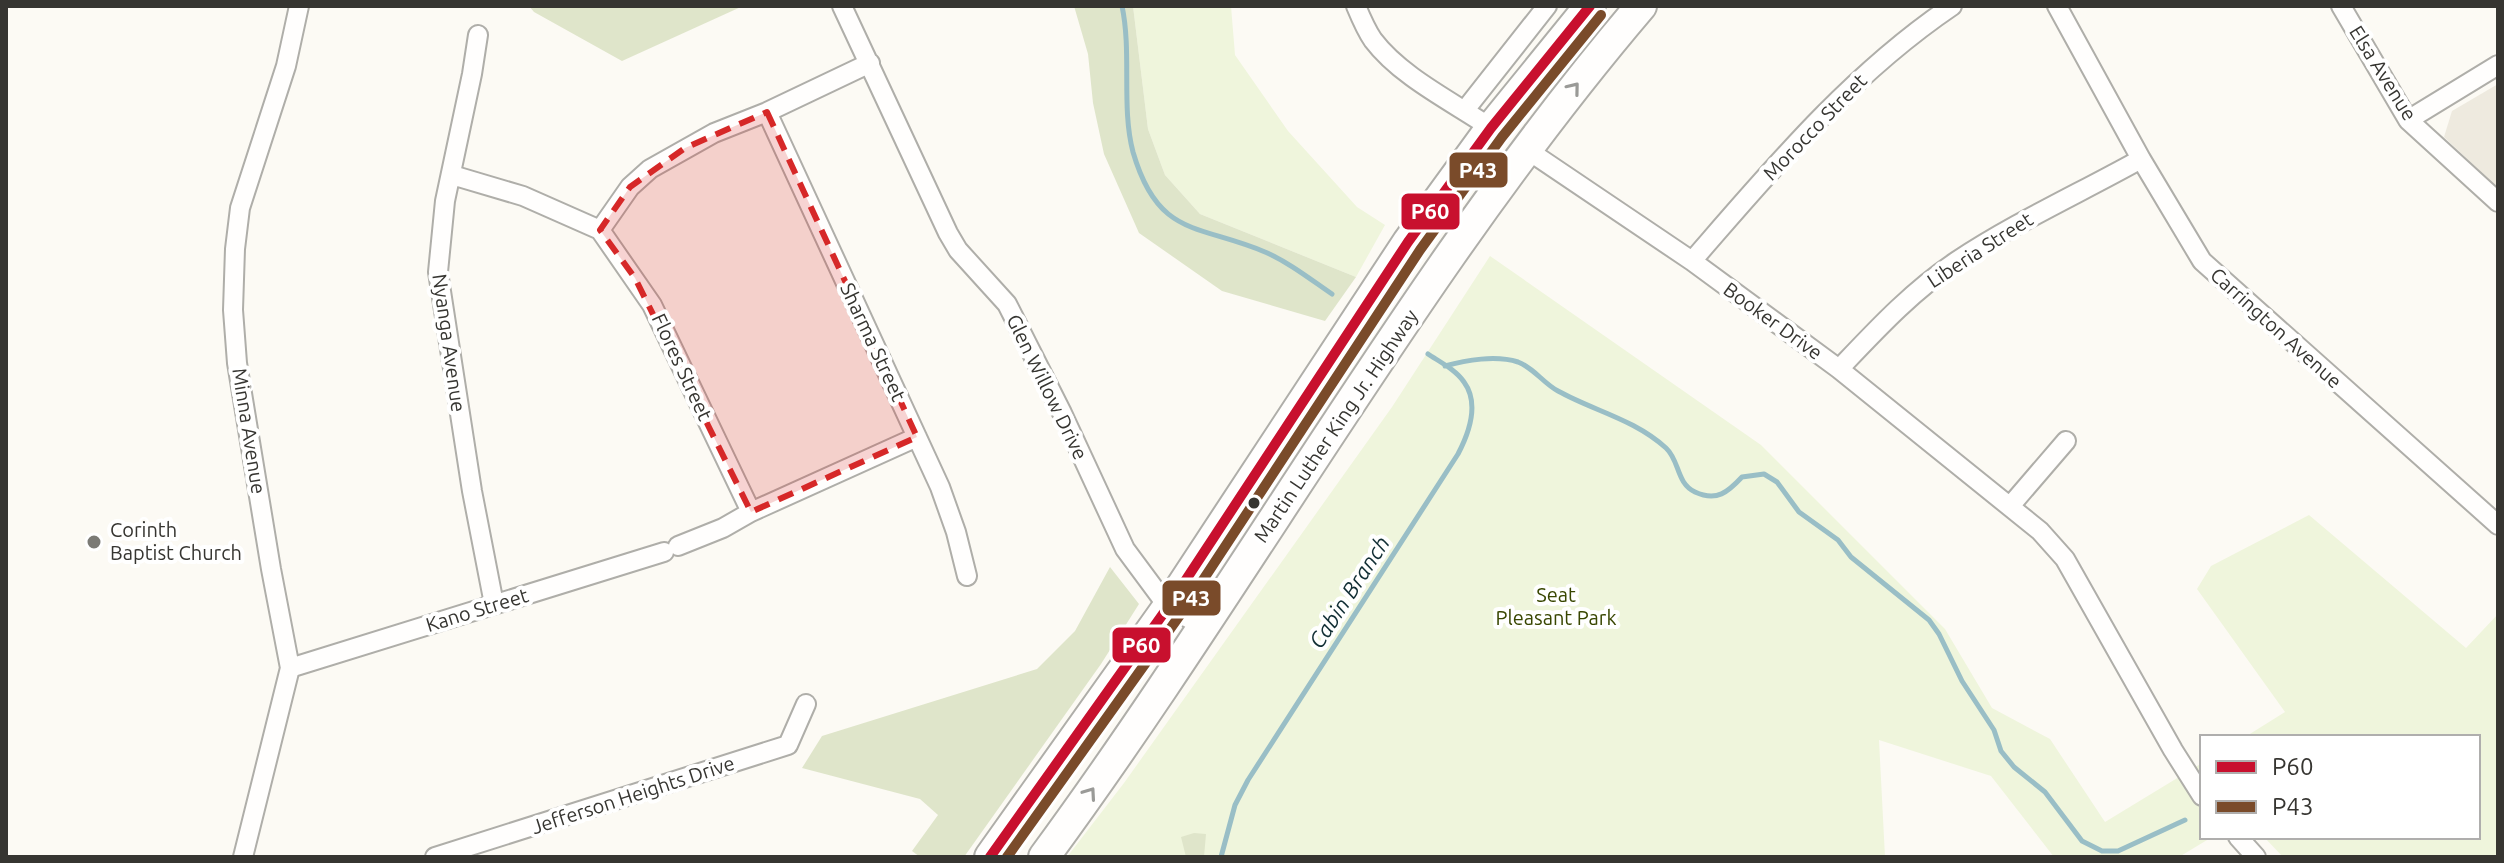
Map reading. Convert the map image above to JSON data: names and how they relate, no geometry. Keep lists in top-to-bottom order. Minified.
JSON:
{"streets":{"main road":["Martin Luther King Jr. Highway"],"street":["Elsa Avenue","Morocco Street","Liberia Street","Booker Drive","Carrington Avenue","Sharma Street","Nyanga Avenue","Flores Street","Glen Willow Drive","Minna Avenue","Kano Street","Jefferson Heights Drive"]},"crossings":[["Morocco Street","Booker Drive"],["Liberia Street","Booker Drive"],["Liberia Street","Carrington Avenue"],["Booker Drive","Martin Luther King Jr. Highway"],["Sharma Street","Kano Street"],["Nyanga Avenue","Kano Street"],["Flores Street","Kano Street"],["Glen Willow Drive","Martin Luther King Jr. Highway"],["Minna Avenue","Kano Street"]],"water":["Cabin Branch"],"parks":["Seat Pleasant Park"],"places":["Corinth Baptist Church"],"lines":["transit line P60","transit line P43"],"legend":["P60","P43"]}
